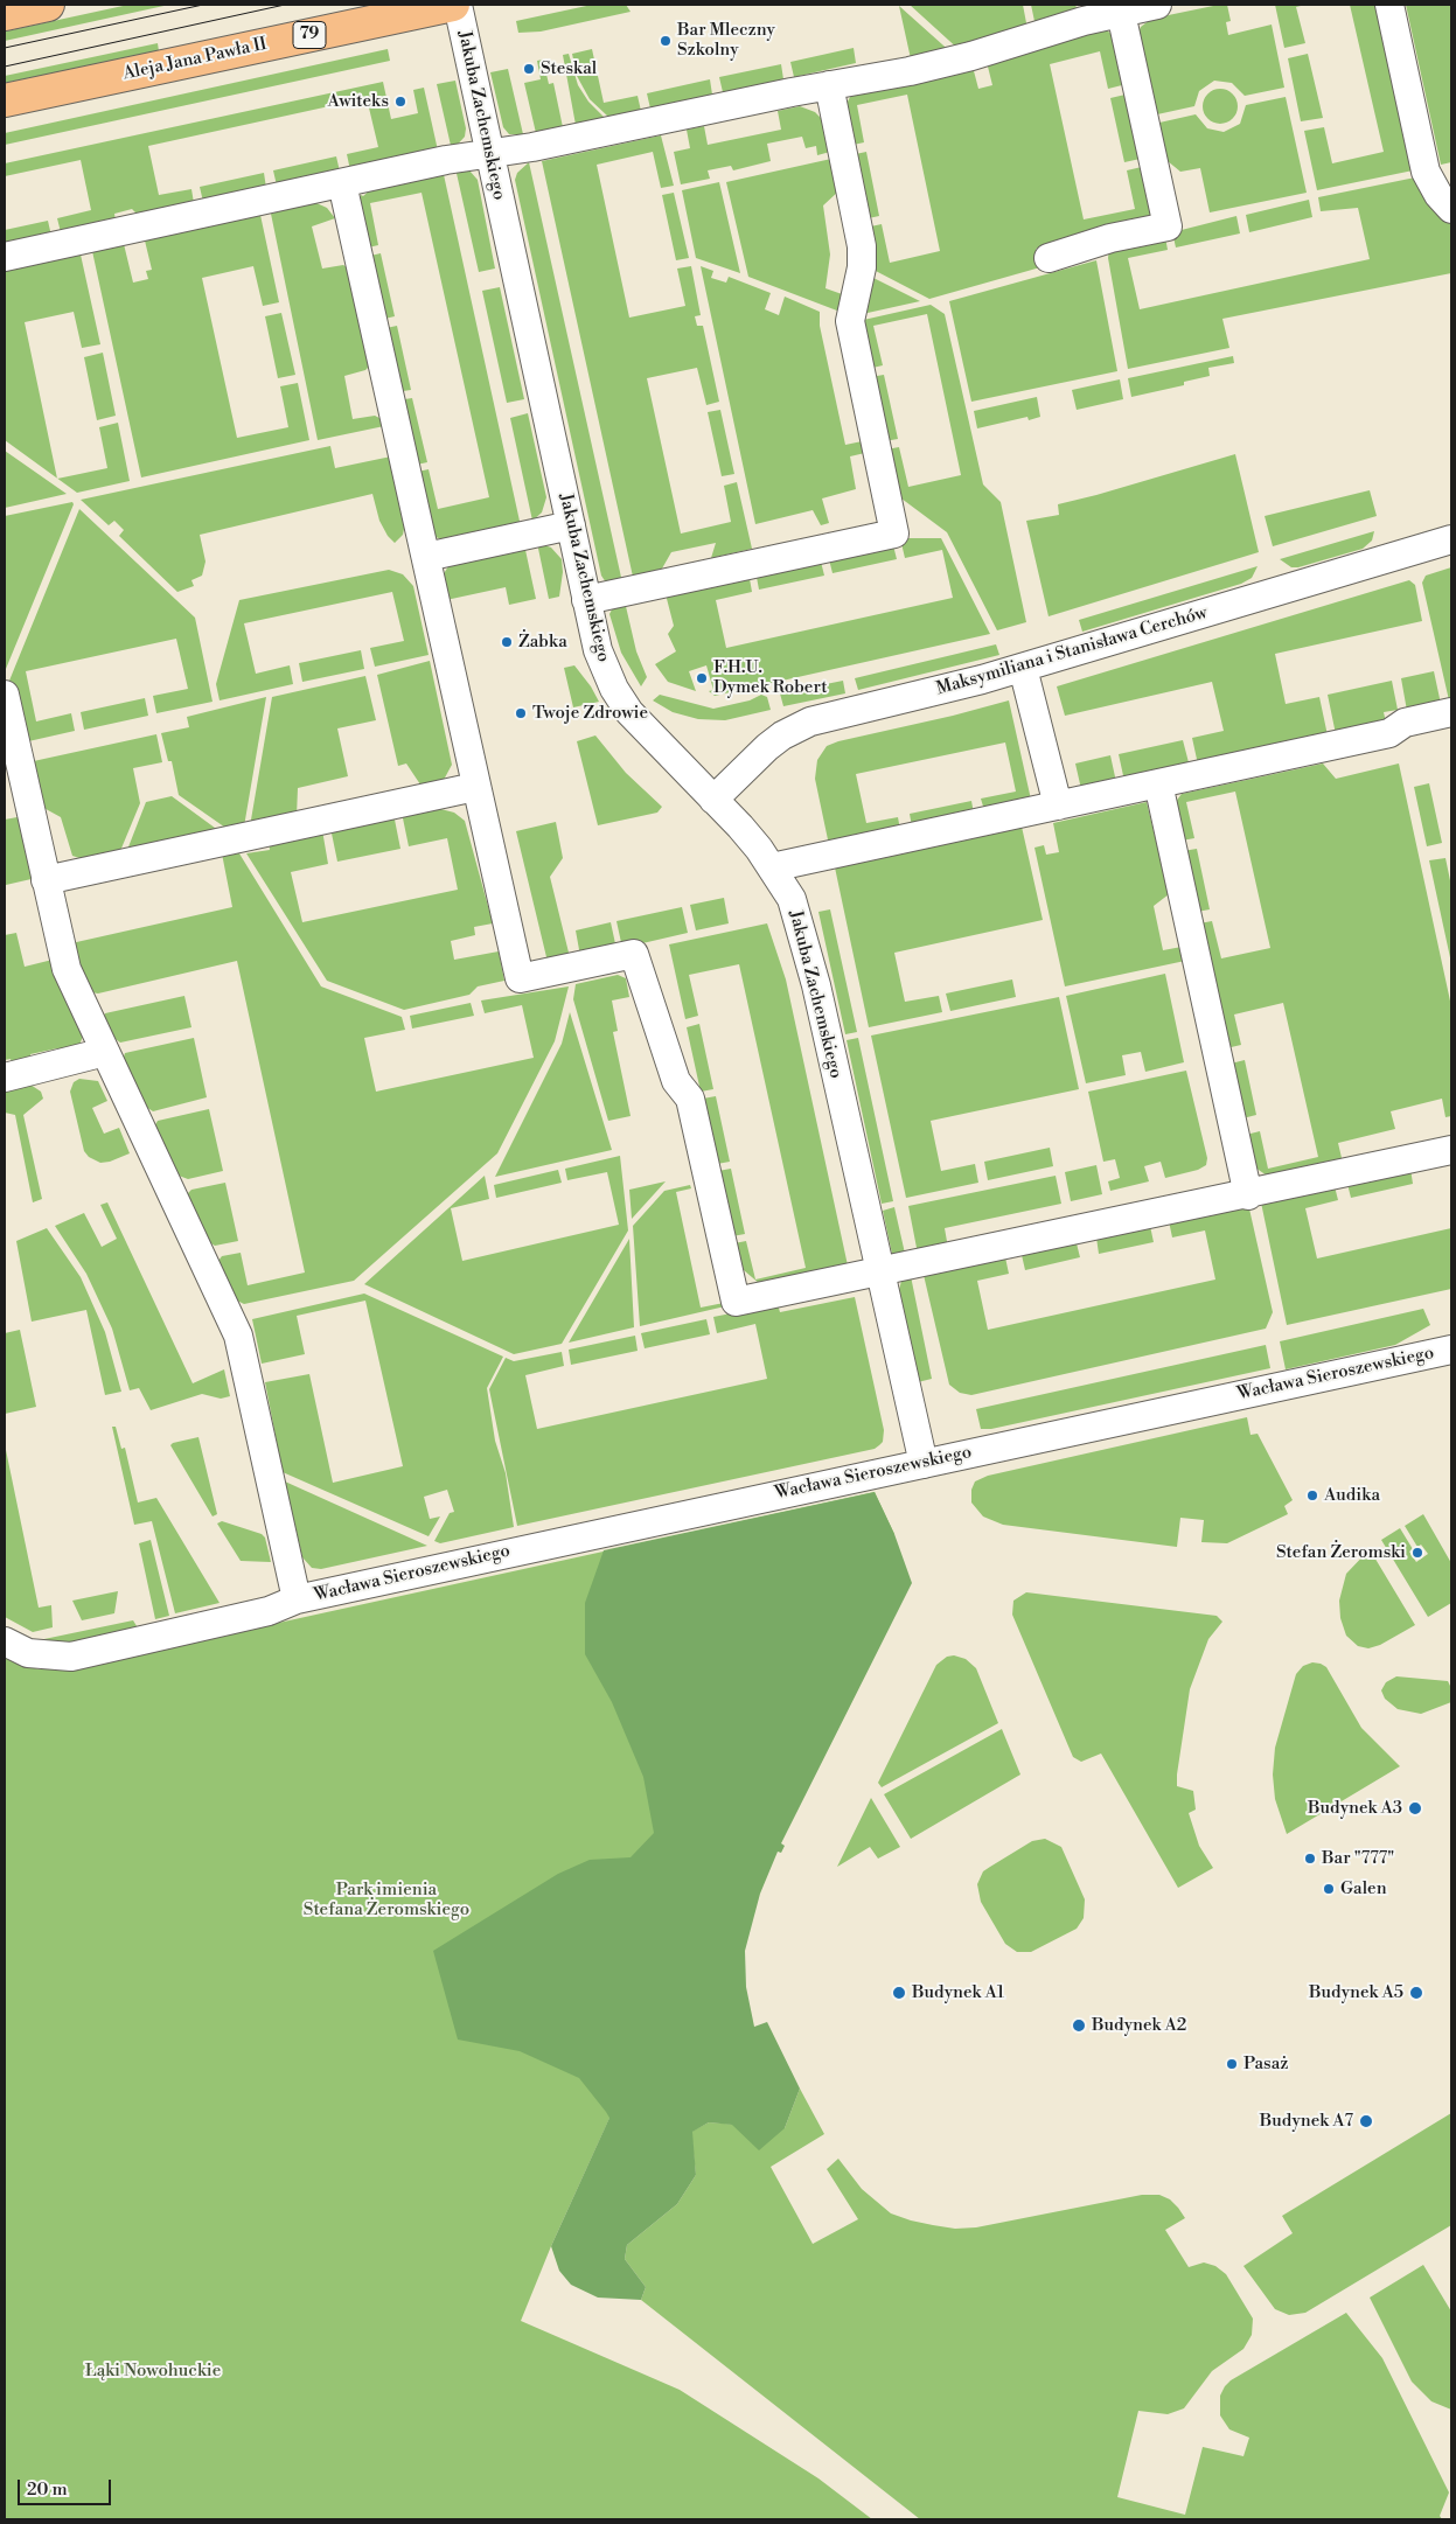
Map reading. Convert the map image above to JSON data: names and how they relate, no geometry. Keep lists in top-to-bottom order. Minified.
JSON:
{"streets":{"main road":["79","Aleja Jana Pawła II"],"street":["Jakuba Zachemskiego","Maksymiliana i Stanisława Cerchów","Wacława Sieroszewskiego"]},"crossings":[["Aleja Jana Pawła II","Jakuba Zachemskiego"],["Jakuba Zachemskiego","Maksymiliana i Stanisława Cerchów"],["Jakuba Zachemskiego","Wacława Sieroszewskiego"]],"parks":["Park imienia Stefana Żeromskiego","Łąki Nowohuckie"],"places":["Bar Mleczny Szkolny","Steskal","Awiteks","Żabka","F.H.U. Dymek Robert","Twoje Zdrowie","Audika","Stefan Żeromski","Budynek A3","Bar \"777\"","Galen","Budynek A1","Budynek A5","Budynek A2","Pasaż","Budynek A7"],"scale_bar":"20 m"}
